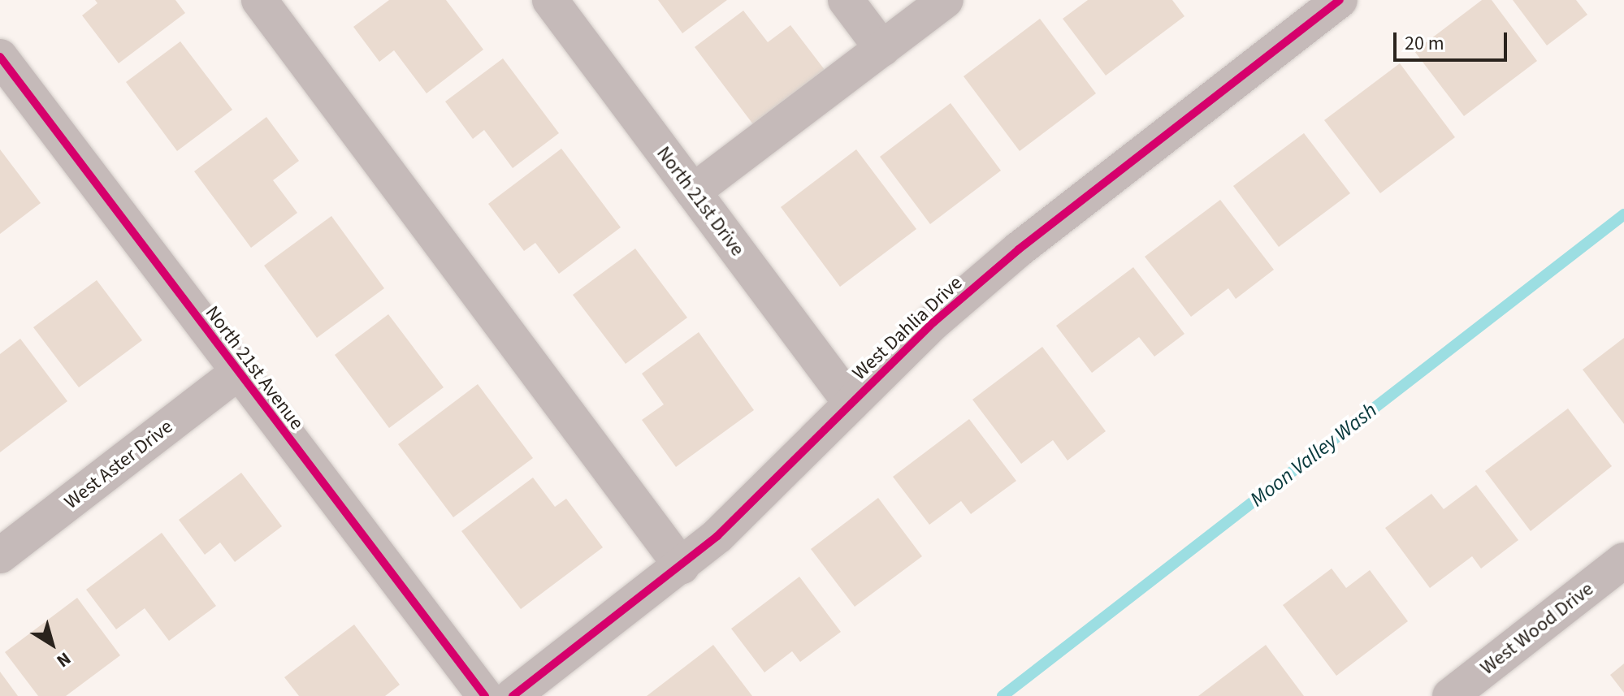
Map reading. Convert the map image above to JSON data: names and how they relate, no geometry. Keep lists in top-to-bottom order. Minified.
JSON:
{"streets":{"street":["North 21st Drive","West Dahlia Drive","North 21st Avenue","West Aster Drive","West Wood Drive"]},"crossings":[["North 21st Drive","West Dahlia Drive"],["North 21st Avenue","West Aster Drive"]],"water":["Moon Valley Wash"],"scale_bar":"20 m","north":"bottom right"}
